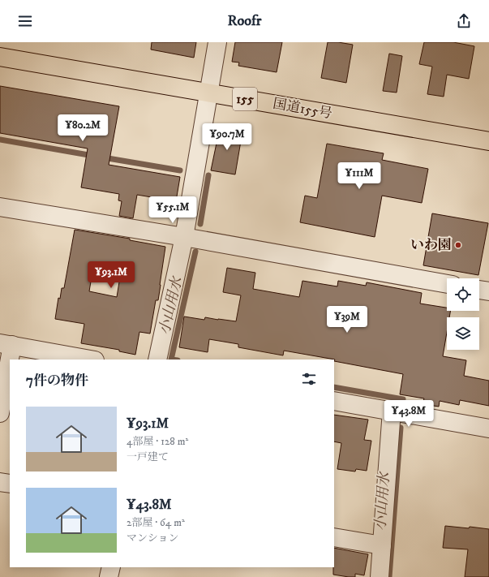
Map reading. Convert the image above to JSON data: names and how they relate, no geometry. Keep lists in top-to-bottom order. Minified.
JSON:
{"streets":{"highway":["155","国道155号"]},"water":["小山用水"],"places":["いわ園"],"page":{"header":"Roofr","price":["¥80.2M","¥90.7M","¥111M","¥55.1M","¥93.1M","¥39M","¥43.8M"],"heading":"7件の物件","list":[{"name":"¥93.1M","note":"4部屋 · 128 m² · 一戸建て"},{"name":"¥43.8M","note":"2部屋 · 64 m² · マンション"}]}}
